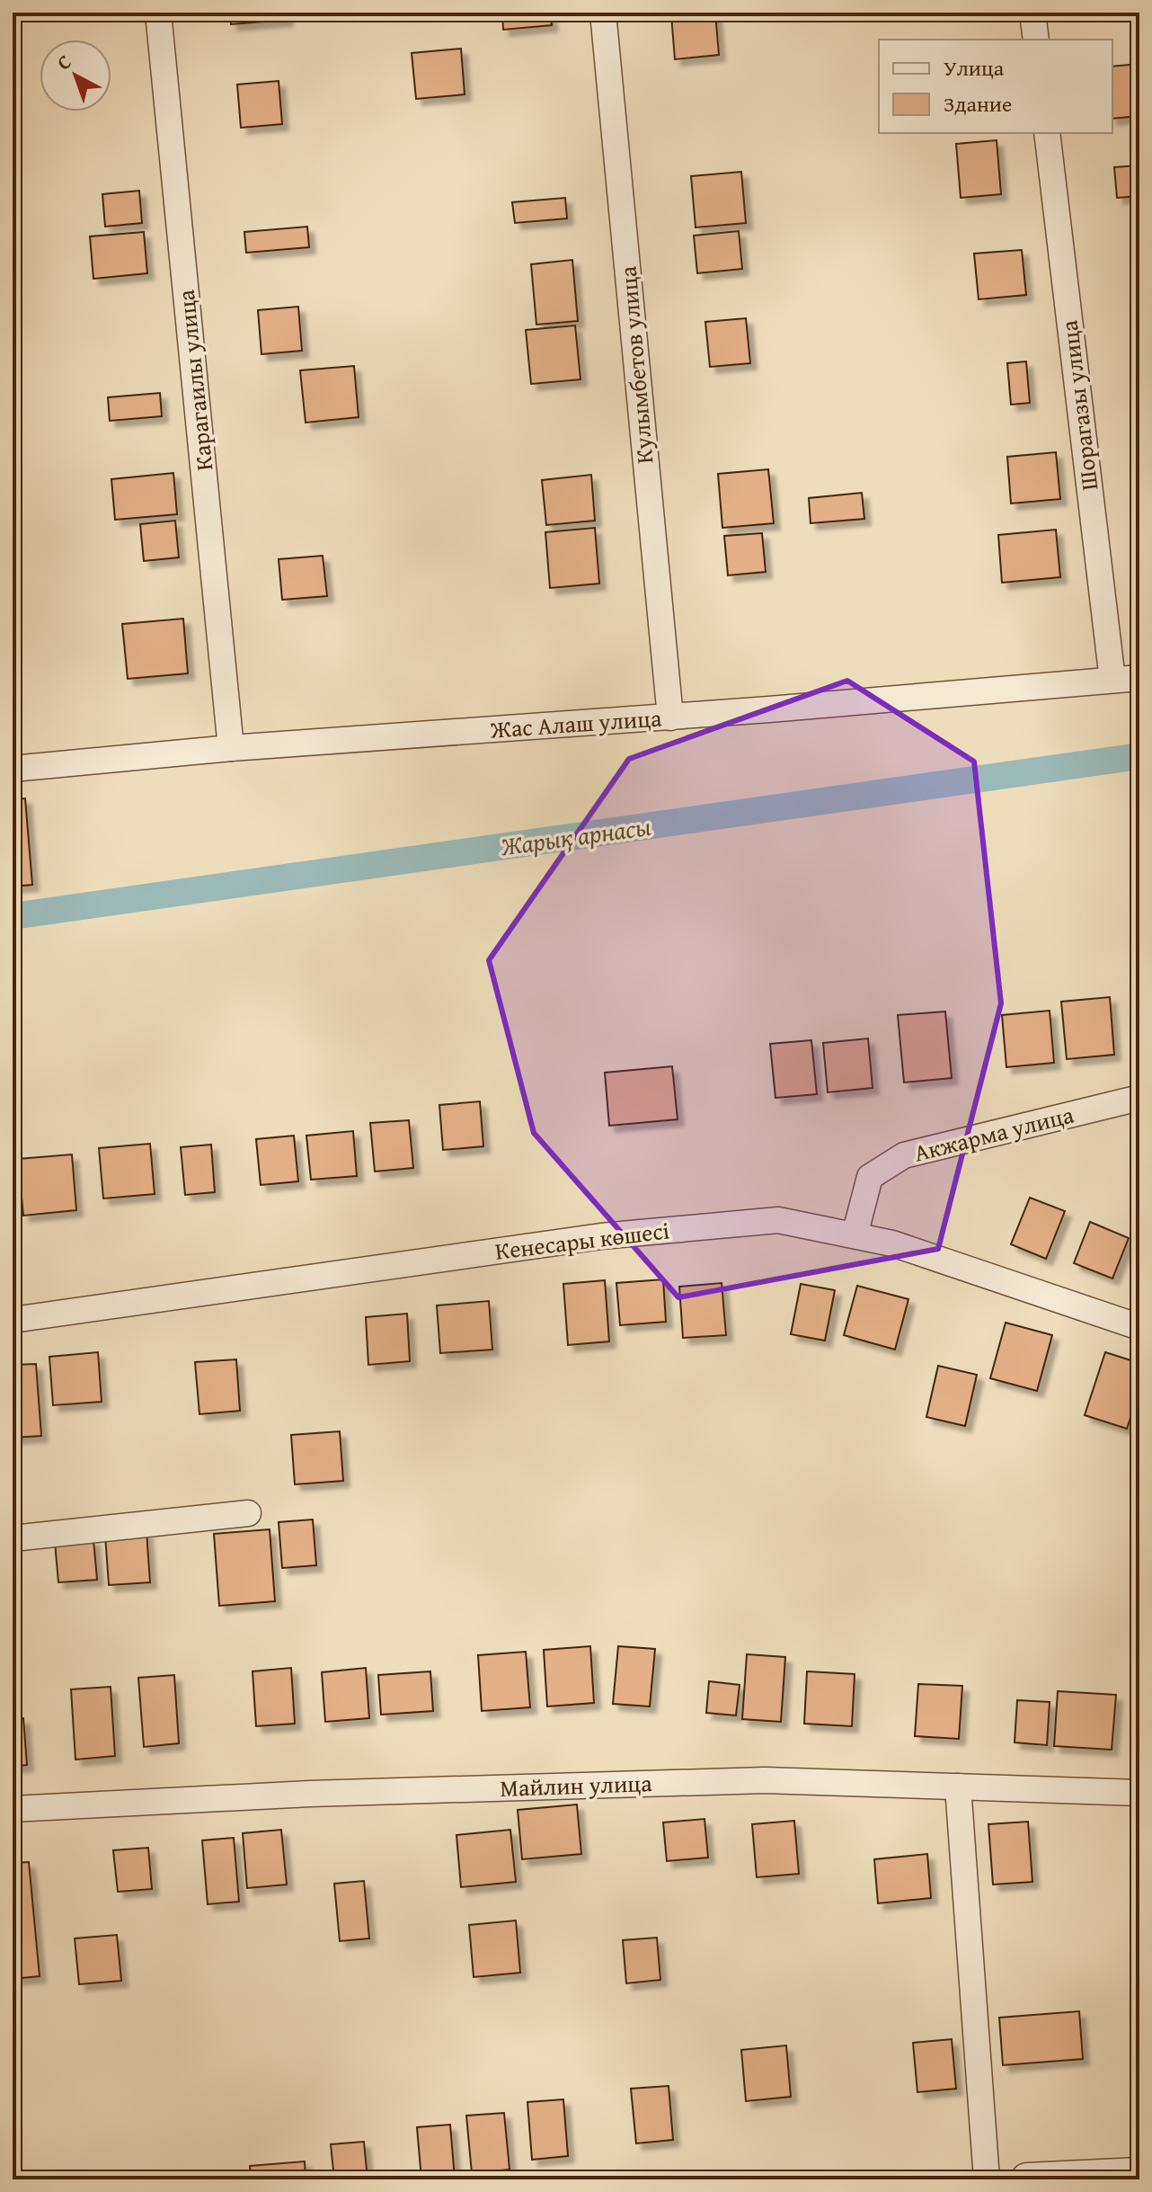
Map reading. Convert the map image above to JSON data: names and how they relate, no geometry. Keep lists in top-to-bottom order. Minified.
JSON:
{"streets":{"street":["Кулымбетов улица","Карагаилы улица","Шорагазы улица","Жас Алаш улица","Акжарма улица","Кенесары көшесі","Майлин улица"]},"crossings":[["Кулымбетов улица","Жас Алаш улица"],["Карагаилы улица","Жас Алаш улица"],["Шорагазы улица","Жас Алаш улица"],["Акжарма улица","Кенесары көшесі"]],"water":["Жарық арнасы"],"legend":["Улица","Здание"],"north":"top left"}
